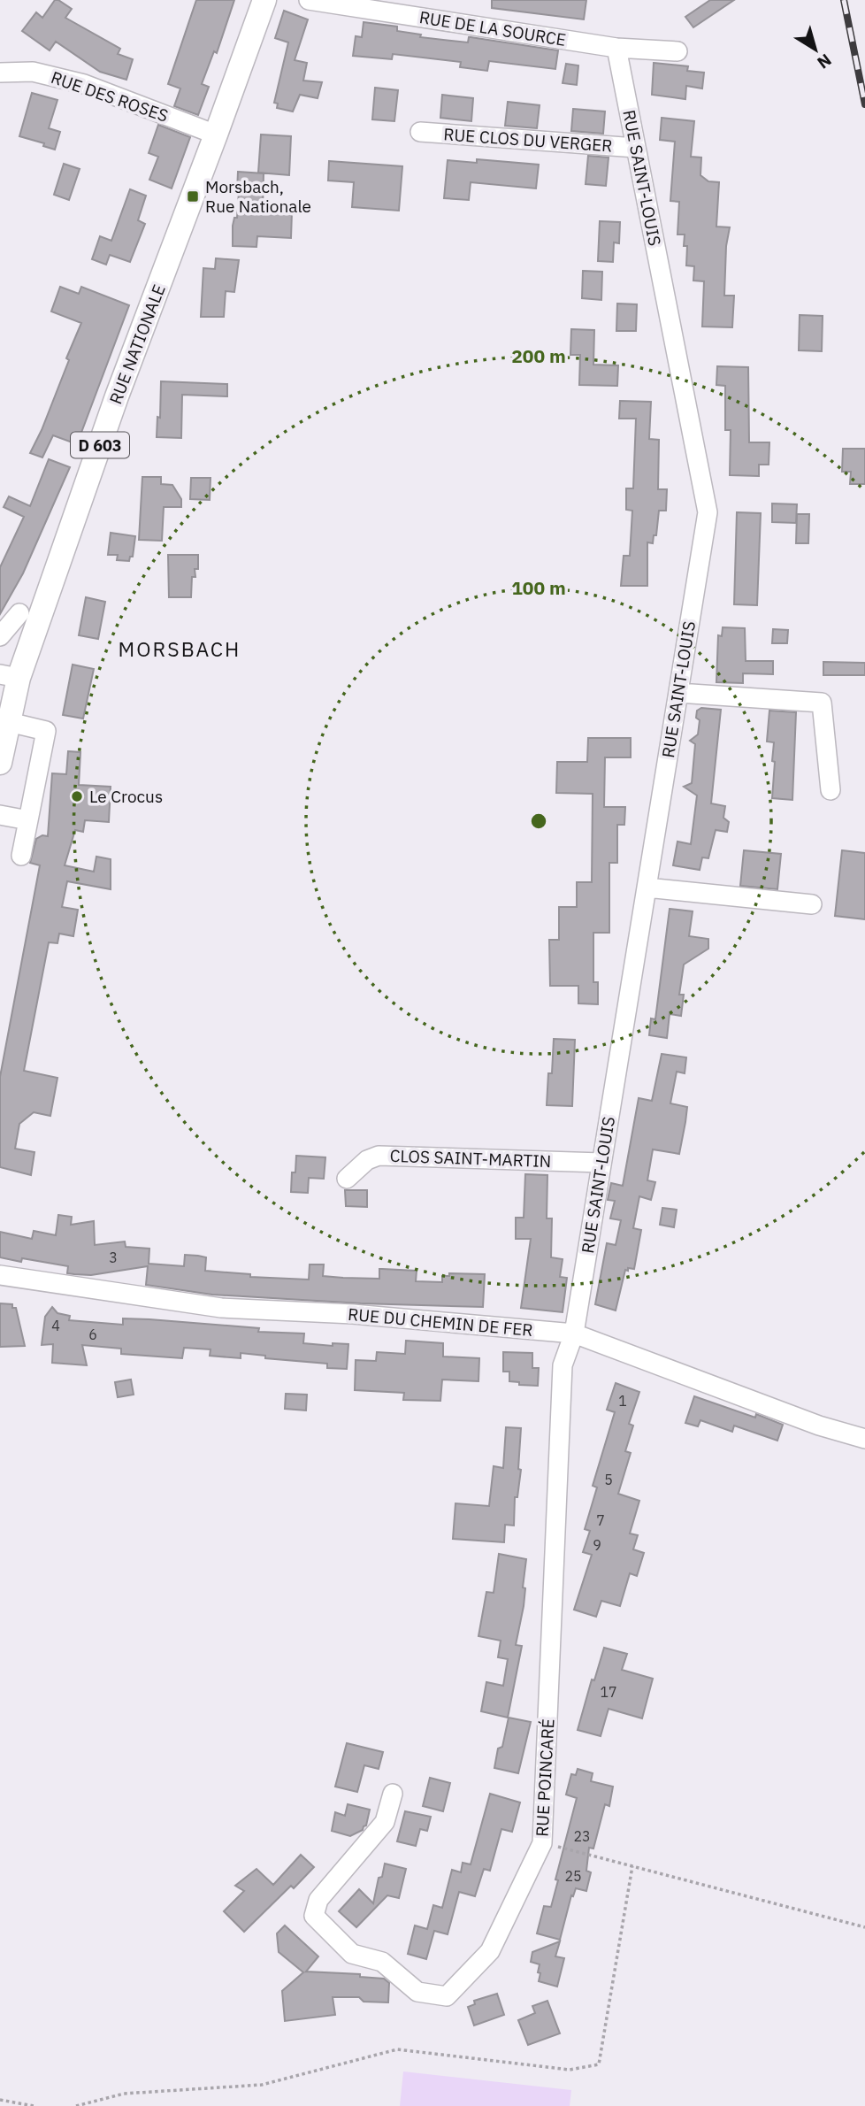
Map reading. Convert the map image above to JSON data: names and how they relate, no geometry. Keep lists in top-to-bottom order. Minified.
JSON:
{"streets":{"main road":["RUE NATIONALE","D 603"],"street":["RUE DE LA SOURCE","RUE DES ROSES","RUE CLOS DU VERGER","RUE SAINT-LOUIS","CLOS SAINT-MARTIN","RUE DU CHEMIN DE FER","RUE POINCARÉ"]},"crossings":[["RUE DE LA SOURCE","RUE SAINT-LOUIS"],["RUE DES ROSES","RUE NATIONALE"],["RUE CLOS DU VERGER","RUE SAINT-LOUIS"],["RUE SAINT-LOUIS","CLOS SAINT-MARTIN"],["RUE SAINT-LOUIS","RUE DU CHEMIN DE FER"],["RUE SAINT-LOUIS","RUE POINCARÉ"],["RUE DU CHEMIN DE FER","RUE POINCARÉ"]],"districts":["MORSBACH"],"places":{"transit":["Morsbach, Rue Nationale"],"other":["Le Crocus"]},"house_numbers":["3","4","6","1","5","7","9","17","23","25"],"north":"bottom right","rings":["200 m","100 m"]}
